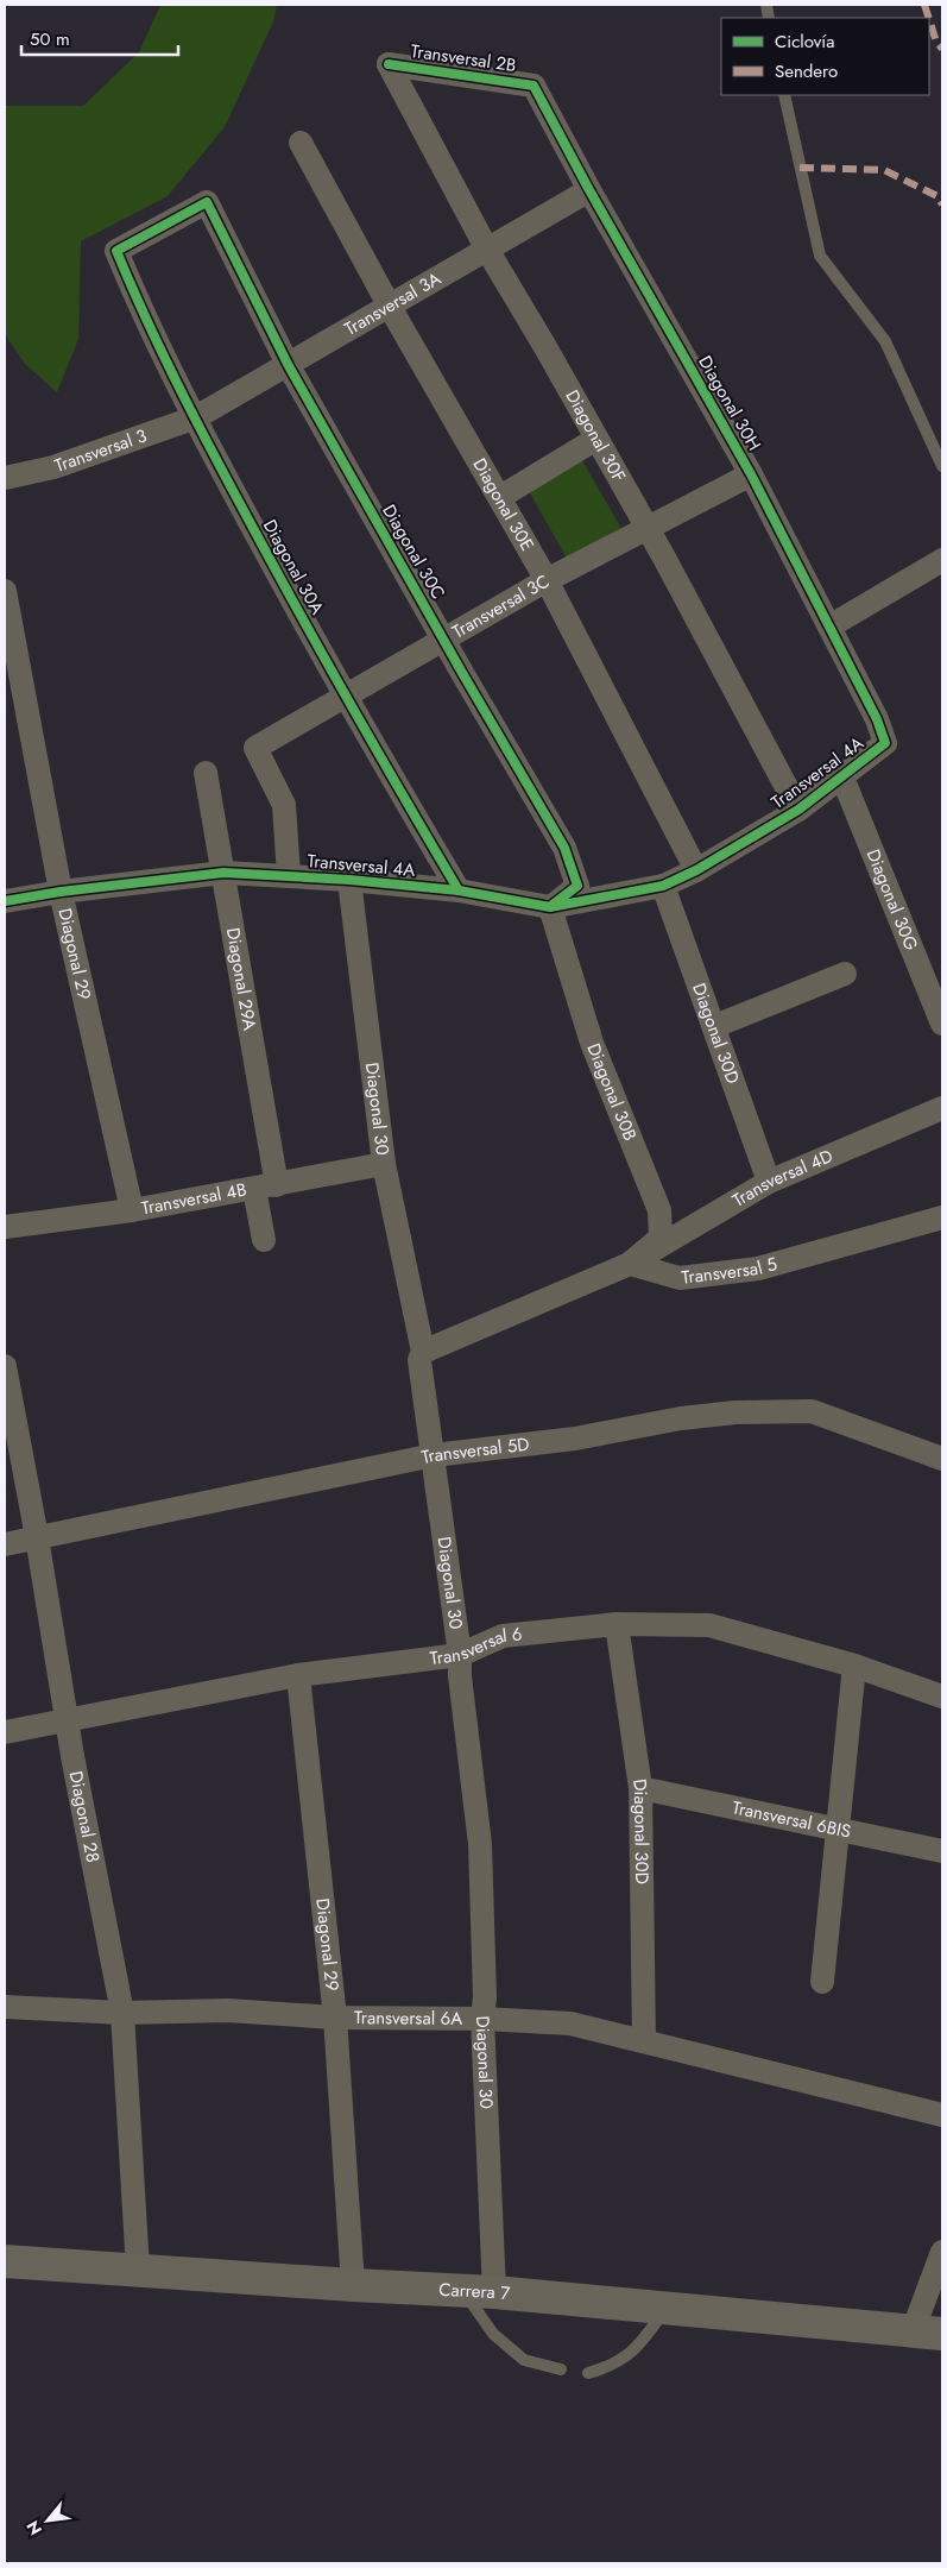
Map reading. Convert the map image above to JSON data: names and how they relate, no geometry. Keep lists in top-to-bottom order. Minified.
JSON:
{"streets":{"main road":["Carrera 7"],"street":["Transversal 2B","Transversal 3A","Diagonal 30H","Diagonal 30F","Transversal 3","Diagonal 30E","Diagonal 30C","Diagonal 30A","Transversal 3C","Transversal 4A","Diagonal 30G","Diagonal 29","Diagonal 29A","Diagonal 30D","Diagonal 30B","Diagonal 30","Transversal 4D","Transversal 4B","Transversal 5","Transversal 5D","Transversal 6","Diagonal 28","Transversal 6BIS","Transversal 6A"]},"crossings":[["Transversal 2B","Diagonal 30H"],["Transversal 2B","Diagonal 30F"],["Transversal 3A","Diagonal 30H"],["Transversal 3A","Diagonal 30F"],["Transversal 3A","Transversal 3"],["Transversal 3A","Diagonal 30E"],["Transversal 3A","Diagonal 30C"],["Transversal 3A","Diagonal 30A"],["Diagonal 30H","Transversal 3C"],["Diagonal 30H","Transversal 4A"],["Diagonal 30F","Transversal 3C"],["Diagonal 30F","Transversal 4A"],["Transversal 3","Diagonal 30A"],["Diagonal 30E","Transversal 3C"],["Diagonal 30E","Transversal 4A"],["Diagonal 30C","Diagonal 30A"],["Diagonal 30C","Transversal 3C"],["Diagonal 30C","Transversal 4A"],["Diagonal 30C","Diagonal 30B"],["Diagonal 30A","Transversal 3C"],["Diagonal 30A","Transversal 4A"],["Transversal 3C","Transversal 4A"],["Transversal 4A","Diagonal 30G"],["Transversal 4A","Diagonal 29"],["Transversal 4A","Diagonal 29A"],["Transversal 4A","Diagonal 30D"],["Transversal 4A","Diagonal 30B"],["Transversal 4A","Diagonal 30"],["Diagonal 29","Transversal 4B"],["Diagonal 29","Transversal 6"],["Diagonal 29","Transversal 6A"],["Diagonal 29","Carrera 7"],["Diagonal 29A","Transversal 4B"],["Diagonal 30D","Transversal 4D"],["Diagonal 30D","Transversal 6"],["Diagonal 30D","Transversal 6BIS"],["Diagonal 30D","Transversal 6A"],["Diagonal 30B","Transversal 4D"],["Diagonal 30B","Transversal 5"],["Diagonal 30","Transversal 4B"],["Diagonal 30","Transversal 5D"],["Diagonal 30","Transversal 6"],["Diagonal 30","Transversal 6A"],["Diagonal 30","Carrera 7"],["Transversal 4D","Transversal 5"],["Transversal 5D","Diagonal 28"],["Transversal 6","Diagonal 28"],["Diagonal 28","Transversal 6A"],["Diagonal 28","Carrera 7"]],"legend":["Ciclovía","Sendero"],"scale_bar":"50 m","north":"bottom left"}
